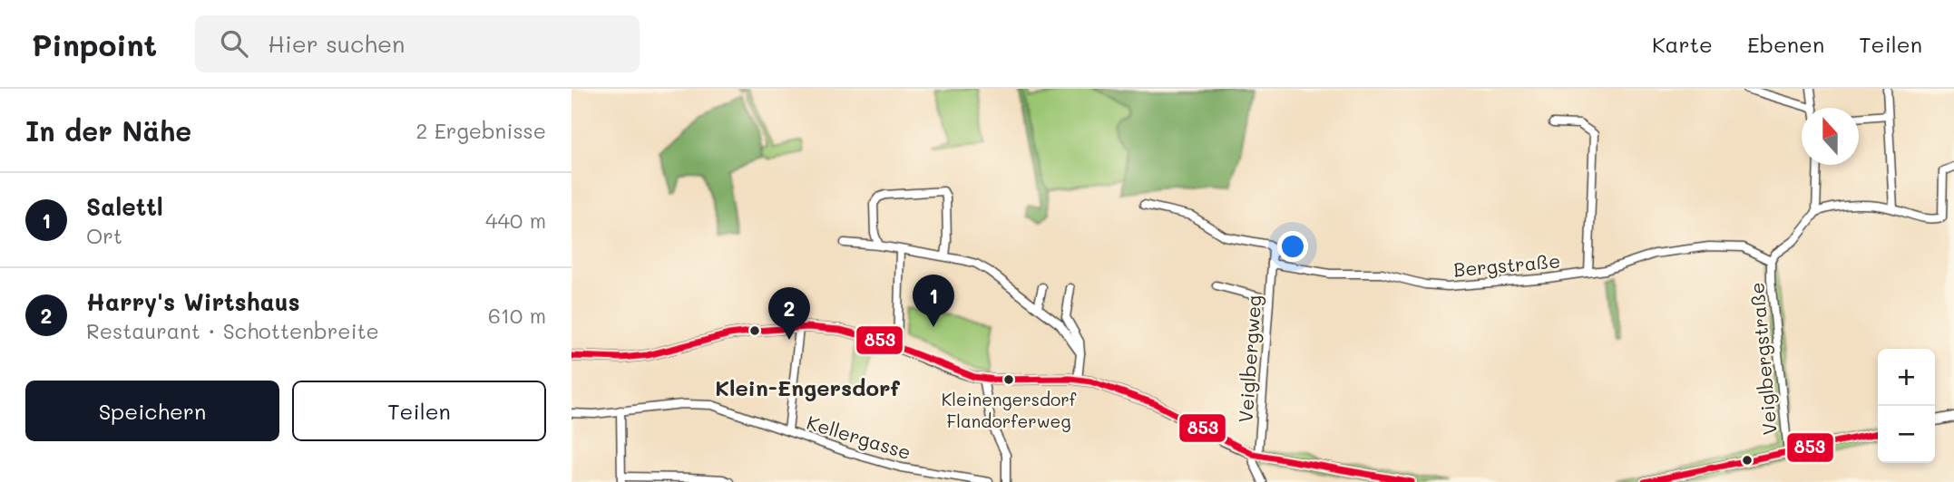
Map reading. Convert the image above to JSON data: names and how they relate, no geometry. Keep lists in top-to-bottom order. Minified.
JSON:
{"streets":{"street":["Bergstraße","Veiglbergweg","Veiglbergstraße","Kellergasse"]},"crossings":[["Bergstraße","Veiglbergweg"],["Bergstraße","Veiglbergstraße"]],"districts":["Klein-Engersdorf"],"places":["Kleinengersdorf Flandorferweg"],"lines":["transit line 853"],"north":"top","page":{"header":"Pinpoint","search":"Hier suchen","nav":["Karte","Ebenen","Teilen"],"heading":["In der Nähe","2 Ergebnisse"],"list":[{"mark":"1","name":"Salettl","note":"Ort","value":"440 m"},{"mark":"2","name":"Harry's Wirtshaus","note":"Restaurant · Schottenbreite","value":"610 m"}],"pins":["1","2"],"map_buttons":["+","−"],"buttons":["Speichern","Teilen"]}}
